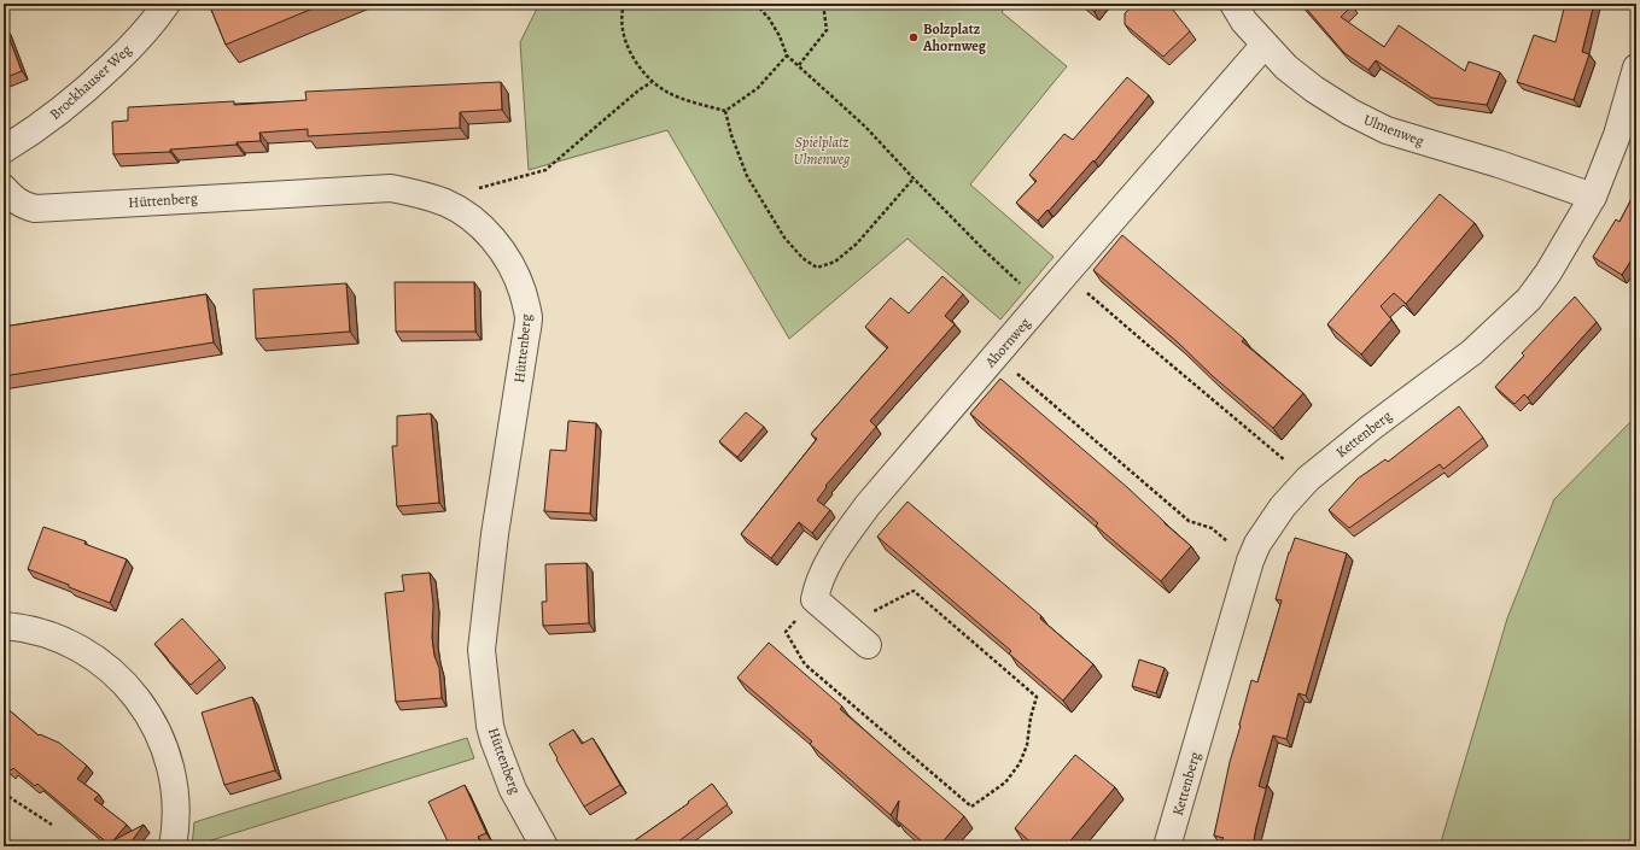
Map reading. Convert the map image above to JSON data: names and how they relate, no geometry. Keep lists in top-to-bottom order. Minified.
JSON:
{"streets":{"street":["Brockhauser Weg","Ulmenweg","Hüttenberg","Ahornweg","Kettenberg"]},"crossings":[["Ulmenweg","Ahornweg"],["Ulmenweg","Kettenberg"]],"parks":["Spielplatz Ulmenweg"],"places":["Bolzplatz Ahornweg"]}
